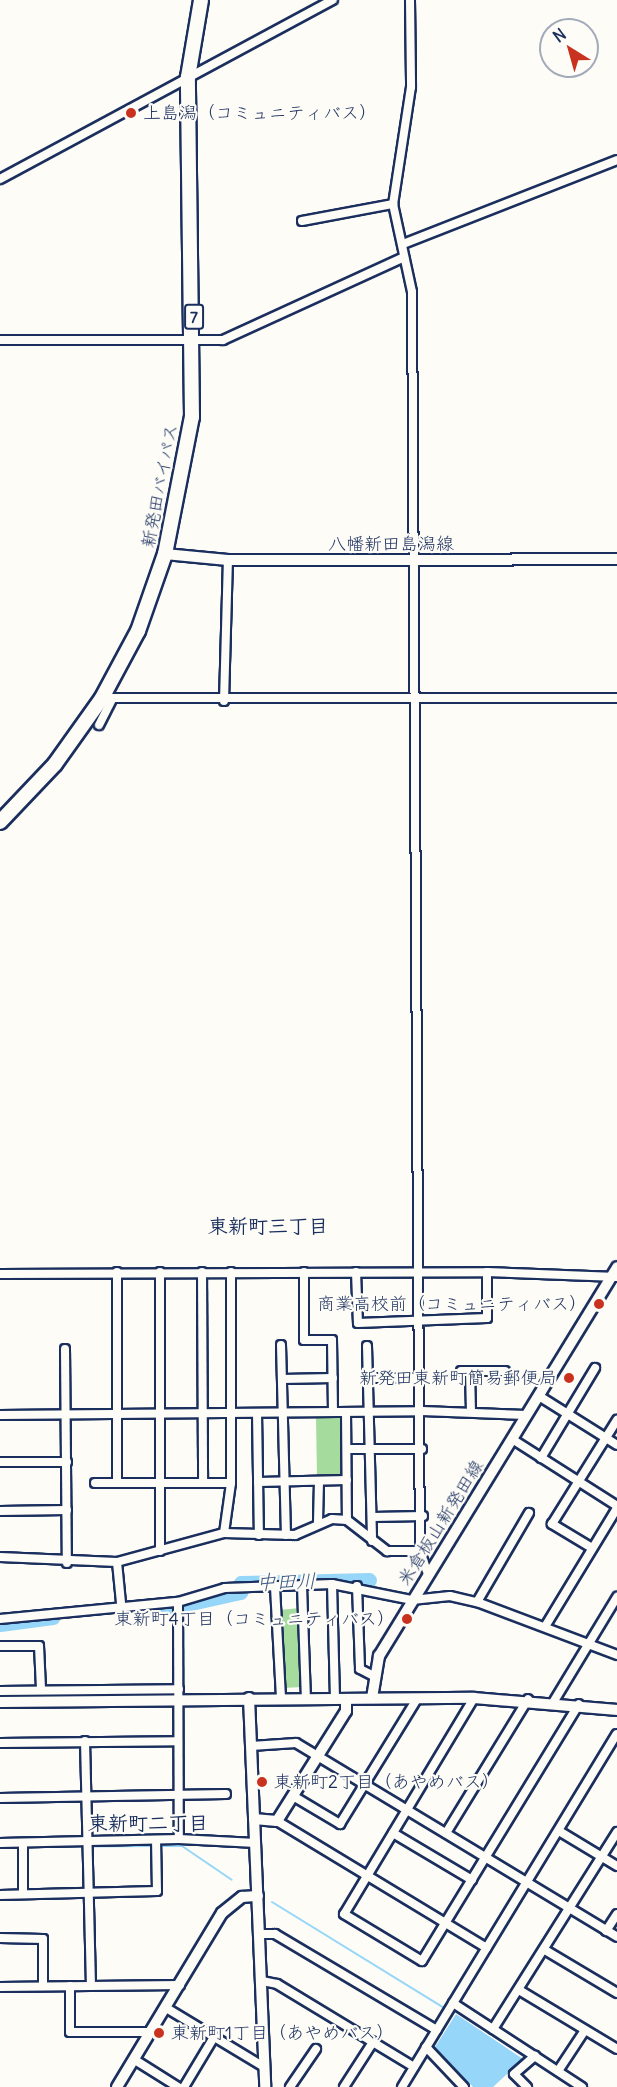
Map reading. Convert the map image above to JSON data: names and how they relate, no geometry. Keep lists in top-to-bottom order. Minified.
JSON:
{"streets":{"highway":["7","新発田バイパス"],"main road":["八幡新田島潟線","米倉板山新発田線"]},"crossings":[["新発田バイパス","八幡新田島潟線"]],"districts":["東新町三丁目","東新町二丁目"],"water":["中田川"],"places":["上島潟（コミュニティバス）","商業高校前（コミュニティバス）","新発田東新町簡易郵便局","東新町4丁目（コミュニティバス）","東新町2丁目（あやめバス）","東新町1丁目（あやめバス）"],"north":"top left"}
